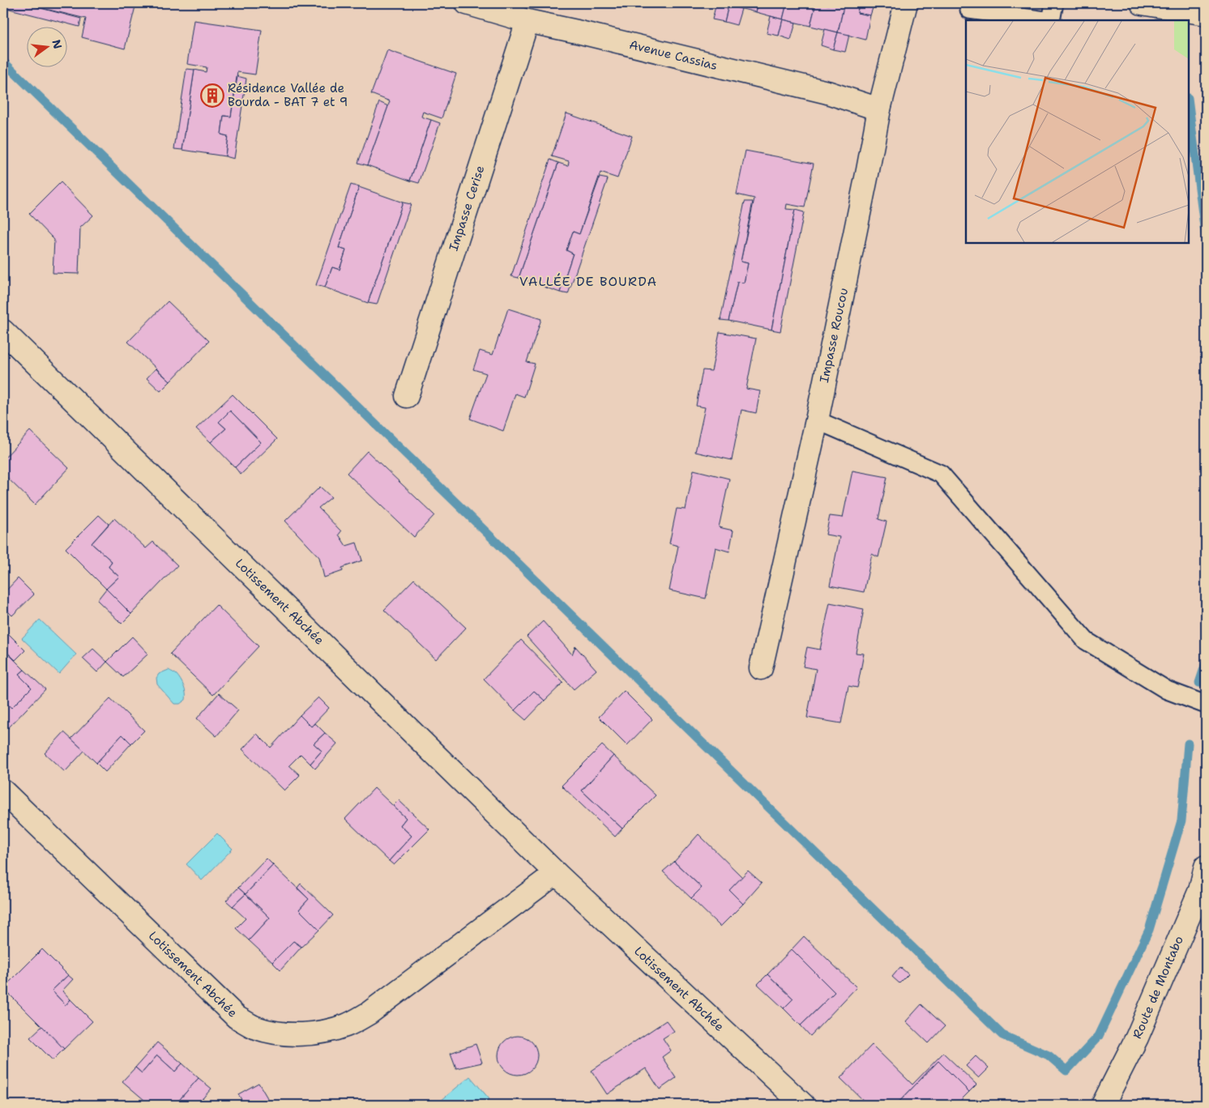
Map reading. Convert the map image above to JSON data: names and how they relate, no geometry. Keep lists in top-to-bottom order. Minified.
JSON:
{"streets":{"street":["Avenue Cassias","Impasse Cerise","Impasse Roucou","Lotissement Abchée","Route de Montabo"]},"crossings":[["Avenue Cassias","Impasse Cerise"],["Avenue Cassias","Impasse Roucou"]],"districts":["VALLÉE DE BOURDA"],"places":{"building":["Résidence Vallée de Bourda - BAT 7 et 9"]},"north":"right"}
